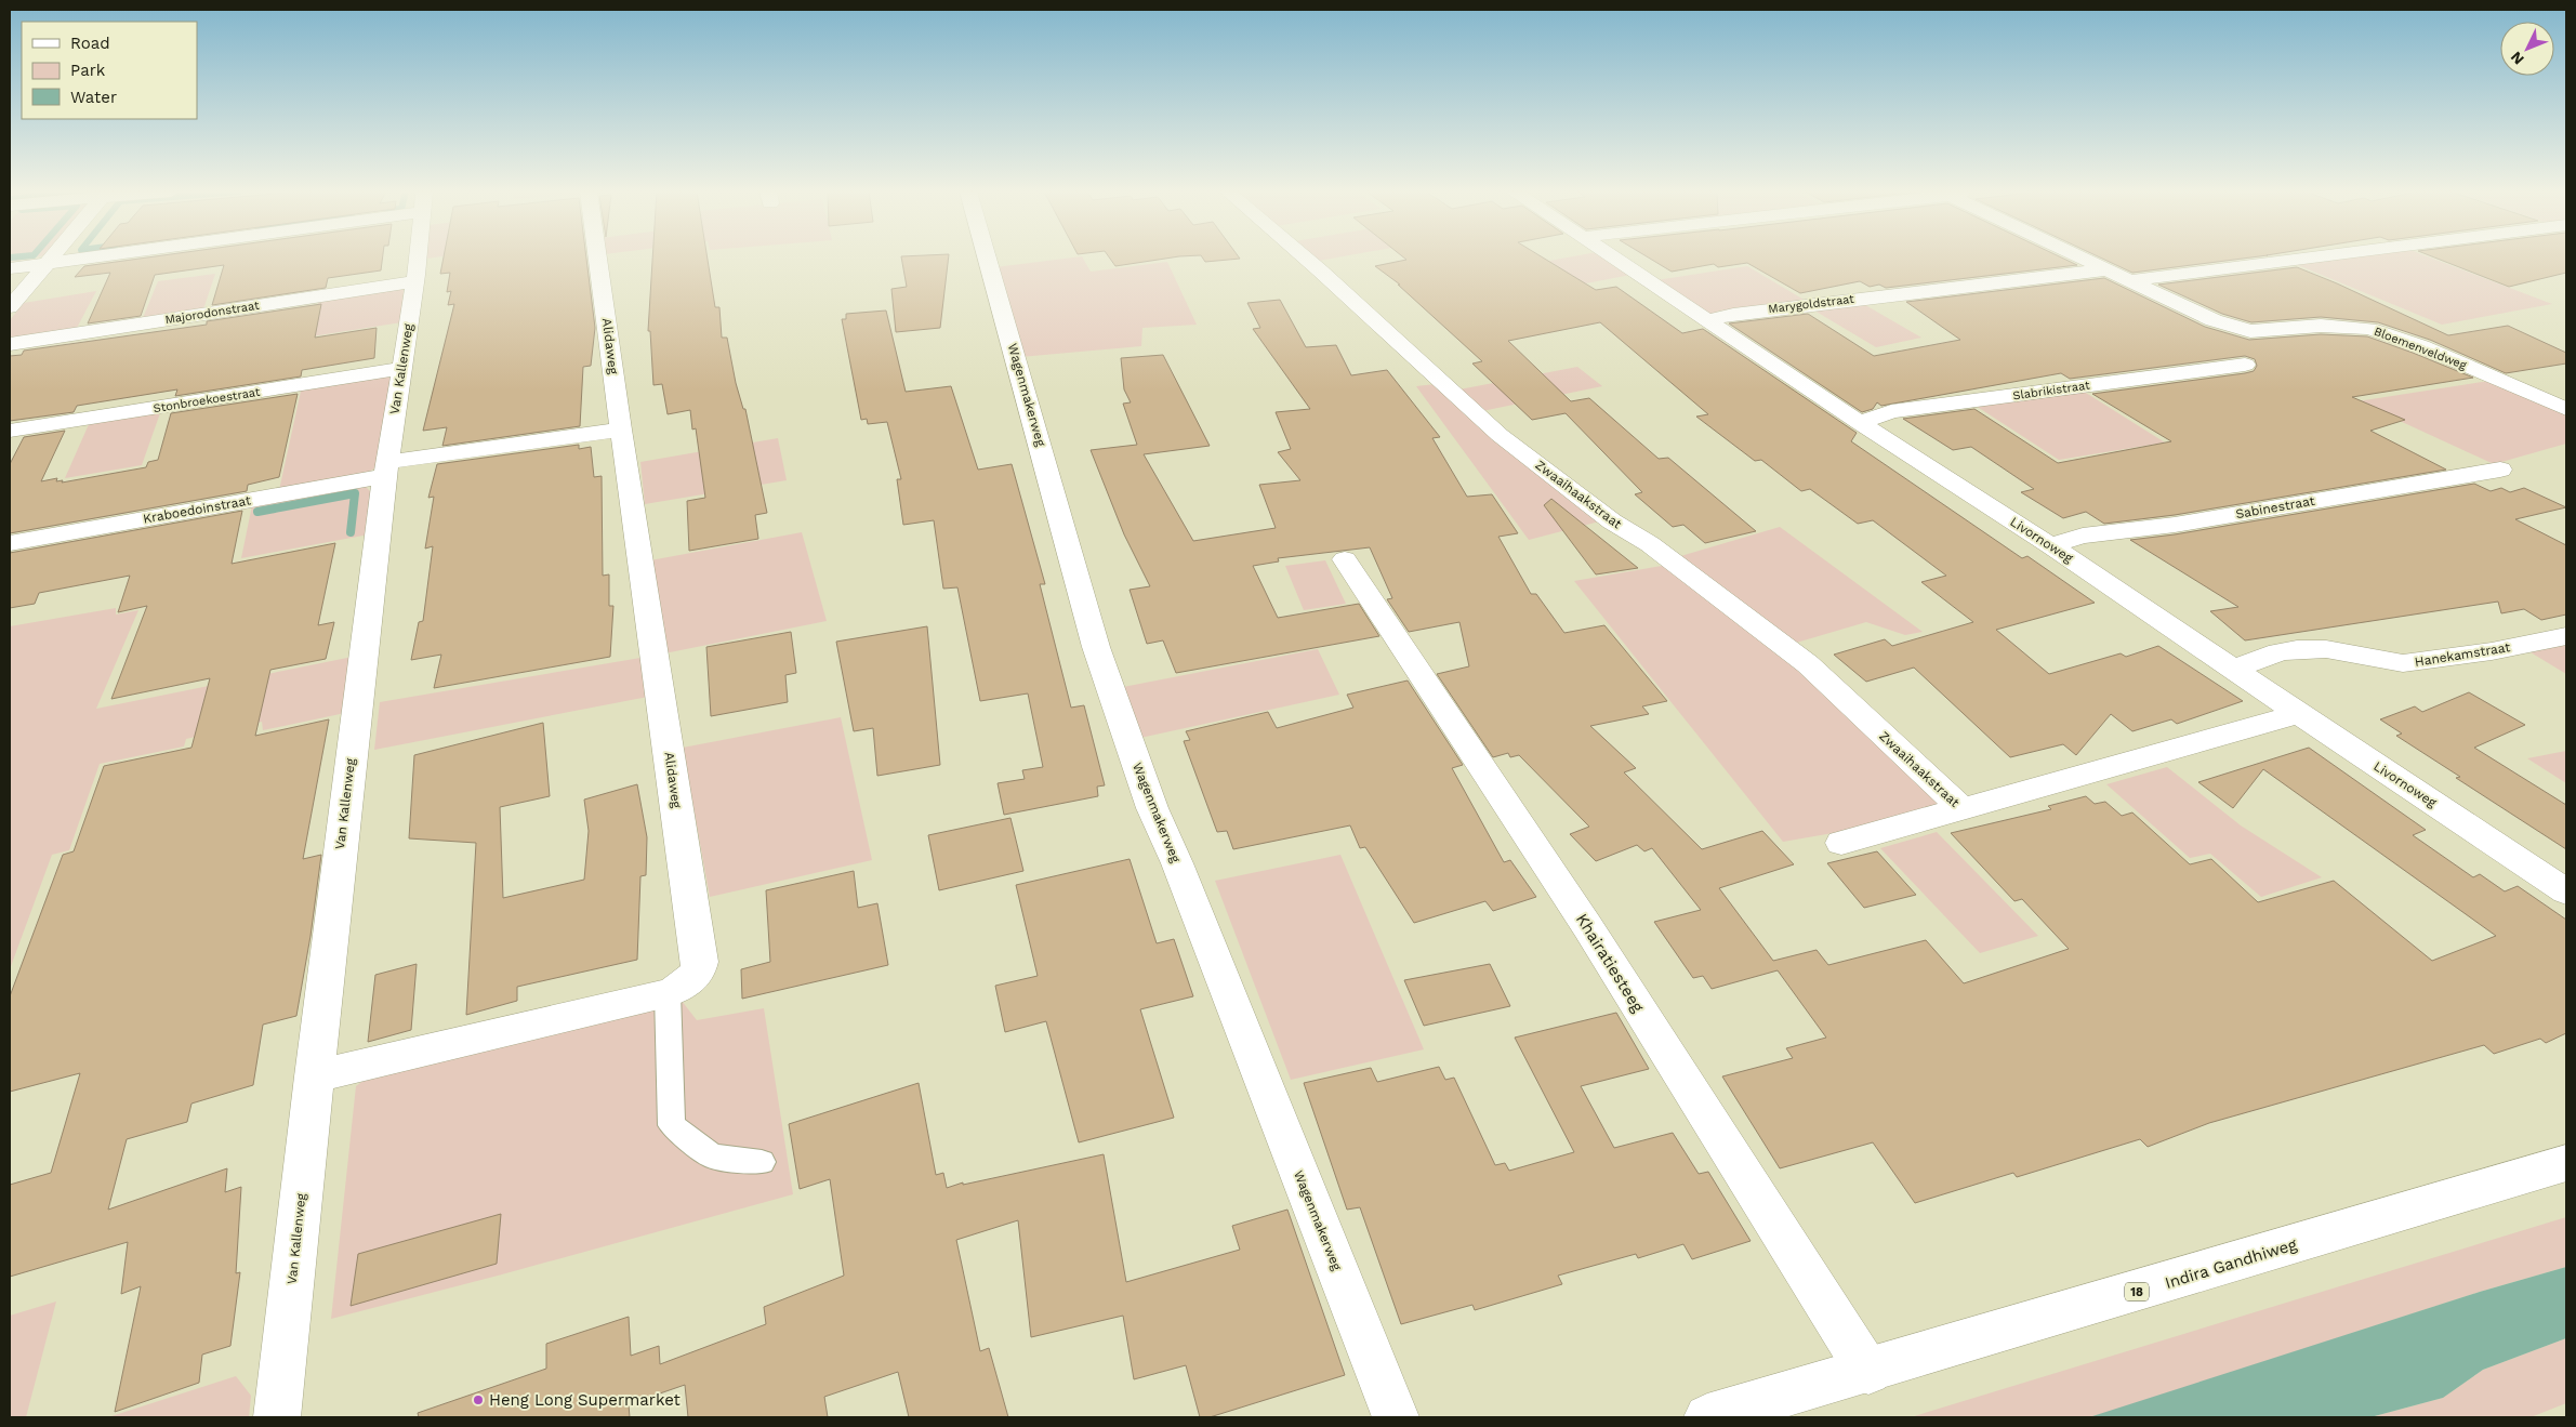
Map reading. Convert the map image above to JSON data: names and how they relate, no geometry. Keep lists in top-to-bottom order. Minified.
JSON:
{"streets":{"street":["Marygoldstraat","Majorodonstraat","Alidaweg","Bloemenveldweg","Van Kallenweg","Slabrikistraat","Wagenmakerweg","Stonbroekoestraat","Zwaaihaakstraat","Sabinestraat","Kraboedoinstraat","Livornoweg","Hanekamstraat","Khairatiesteeg","Indira Gandhiweg","18"]},"crossings":[["Marygoldstraat","Bloemenveldweg"],["Marygoldstraat","Livornoweg"],["Majorodonstraat","Van Kallenweg"],["Alidaweg","Van Kallenweg"],["Alidaweg","Kraboedoinstraat"],["Van Kallenweg","Stonbroekoestraat"],["Van Kallenweg","Kraboedoinstraat"],["Slabrikistraat","Livornoweg"],["Zwaaihaakstraat","Livornoweg"],["Sabinestraat","Livornoweg"],["Livornoweg","Hanekamstraat"],["Khairatiesteeg","Indira Gandhiweg"]],"places":["Heng Long Supermarket"],"legend":["Road","Park","Water"],"north":"bottom left"}
